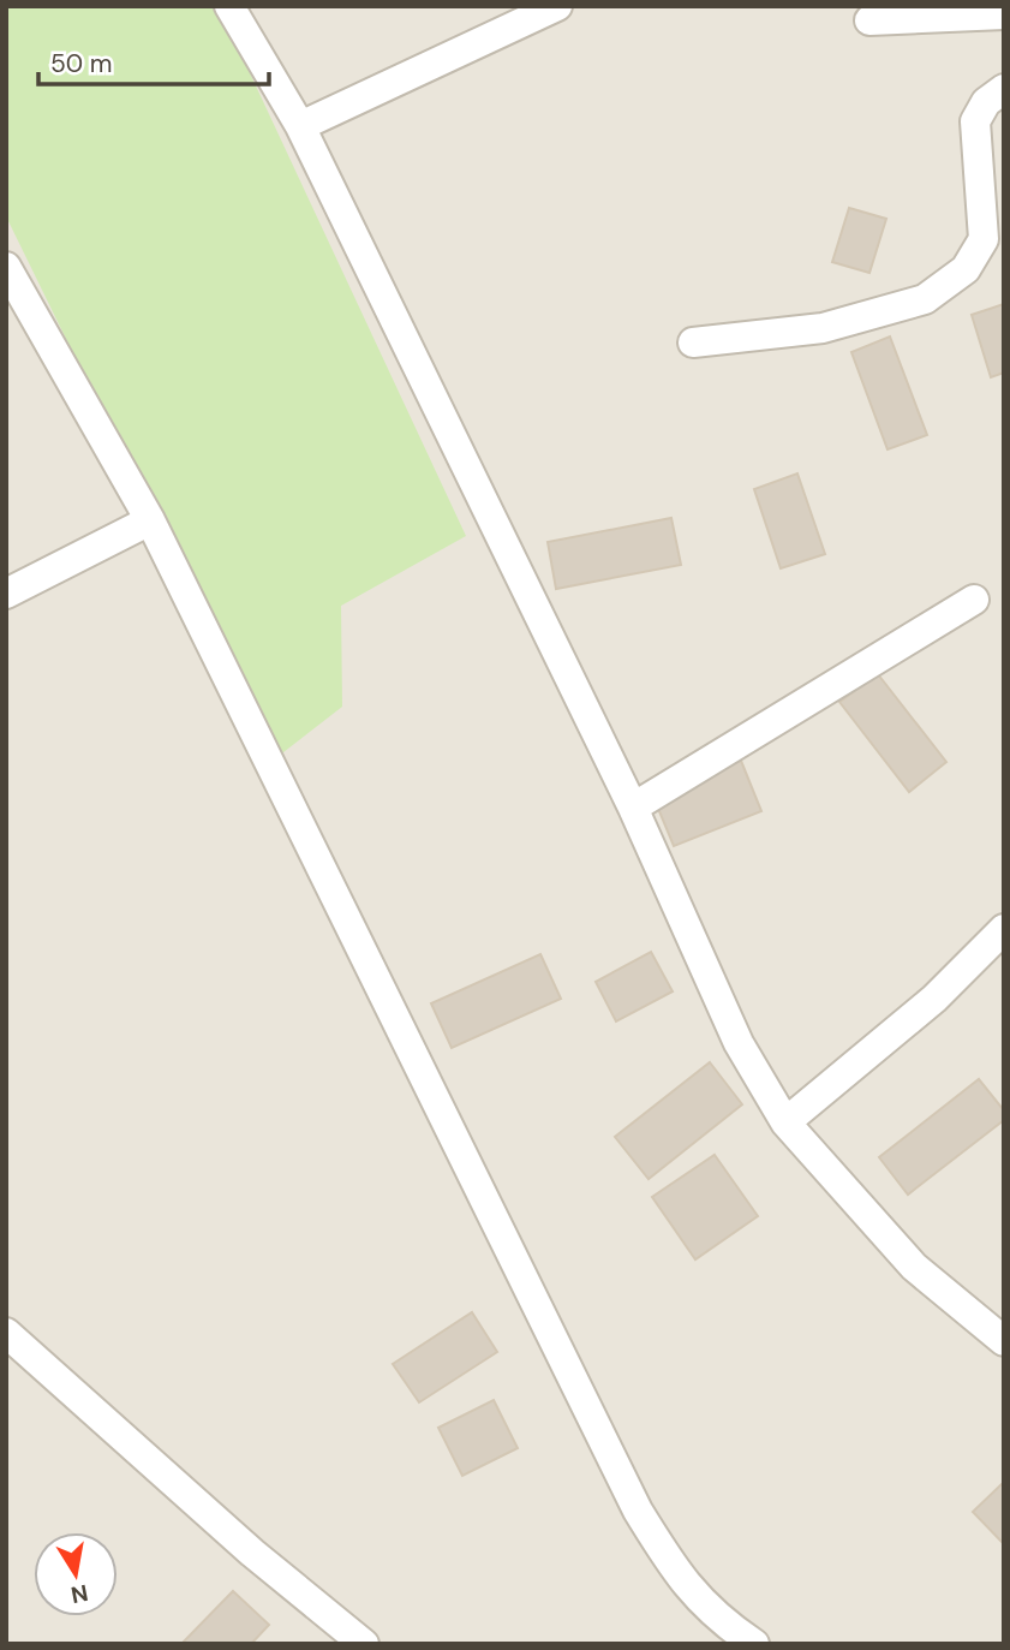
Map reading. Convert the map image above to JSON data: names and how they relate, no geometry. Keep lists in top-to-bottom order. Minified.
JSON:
{"scale_bar":"50 m","north":"bottom"}
